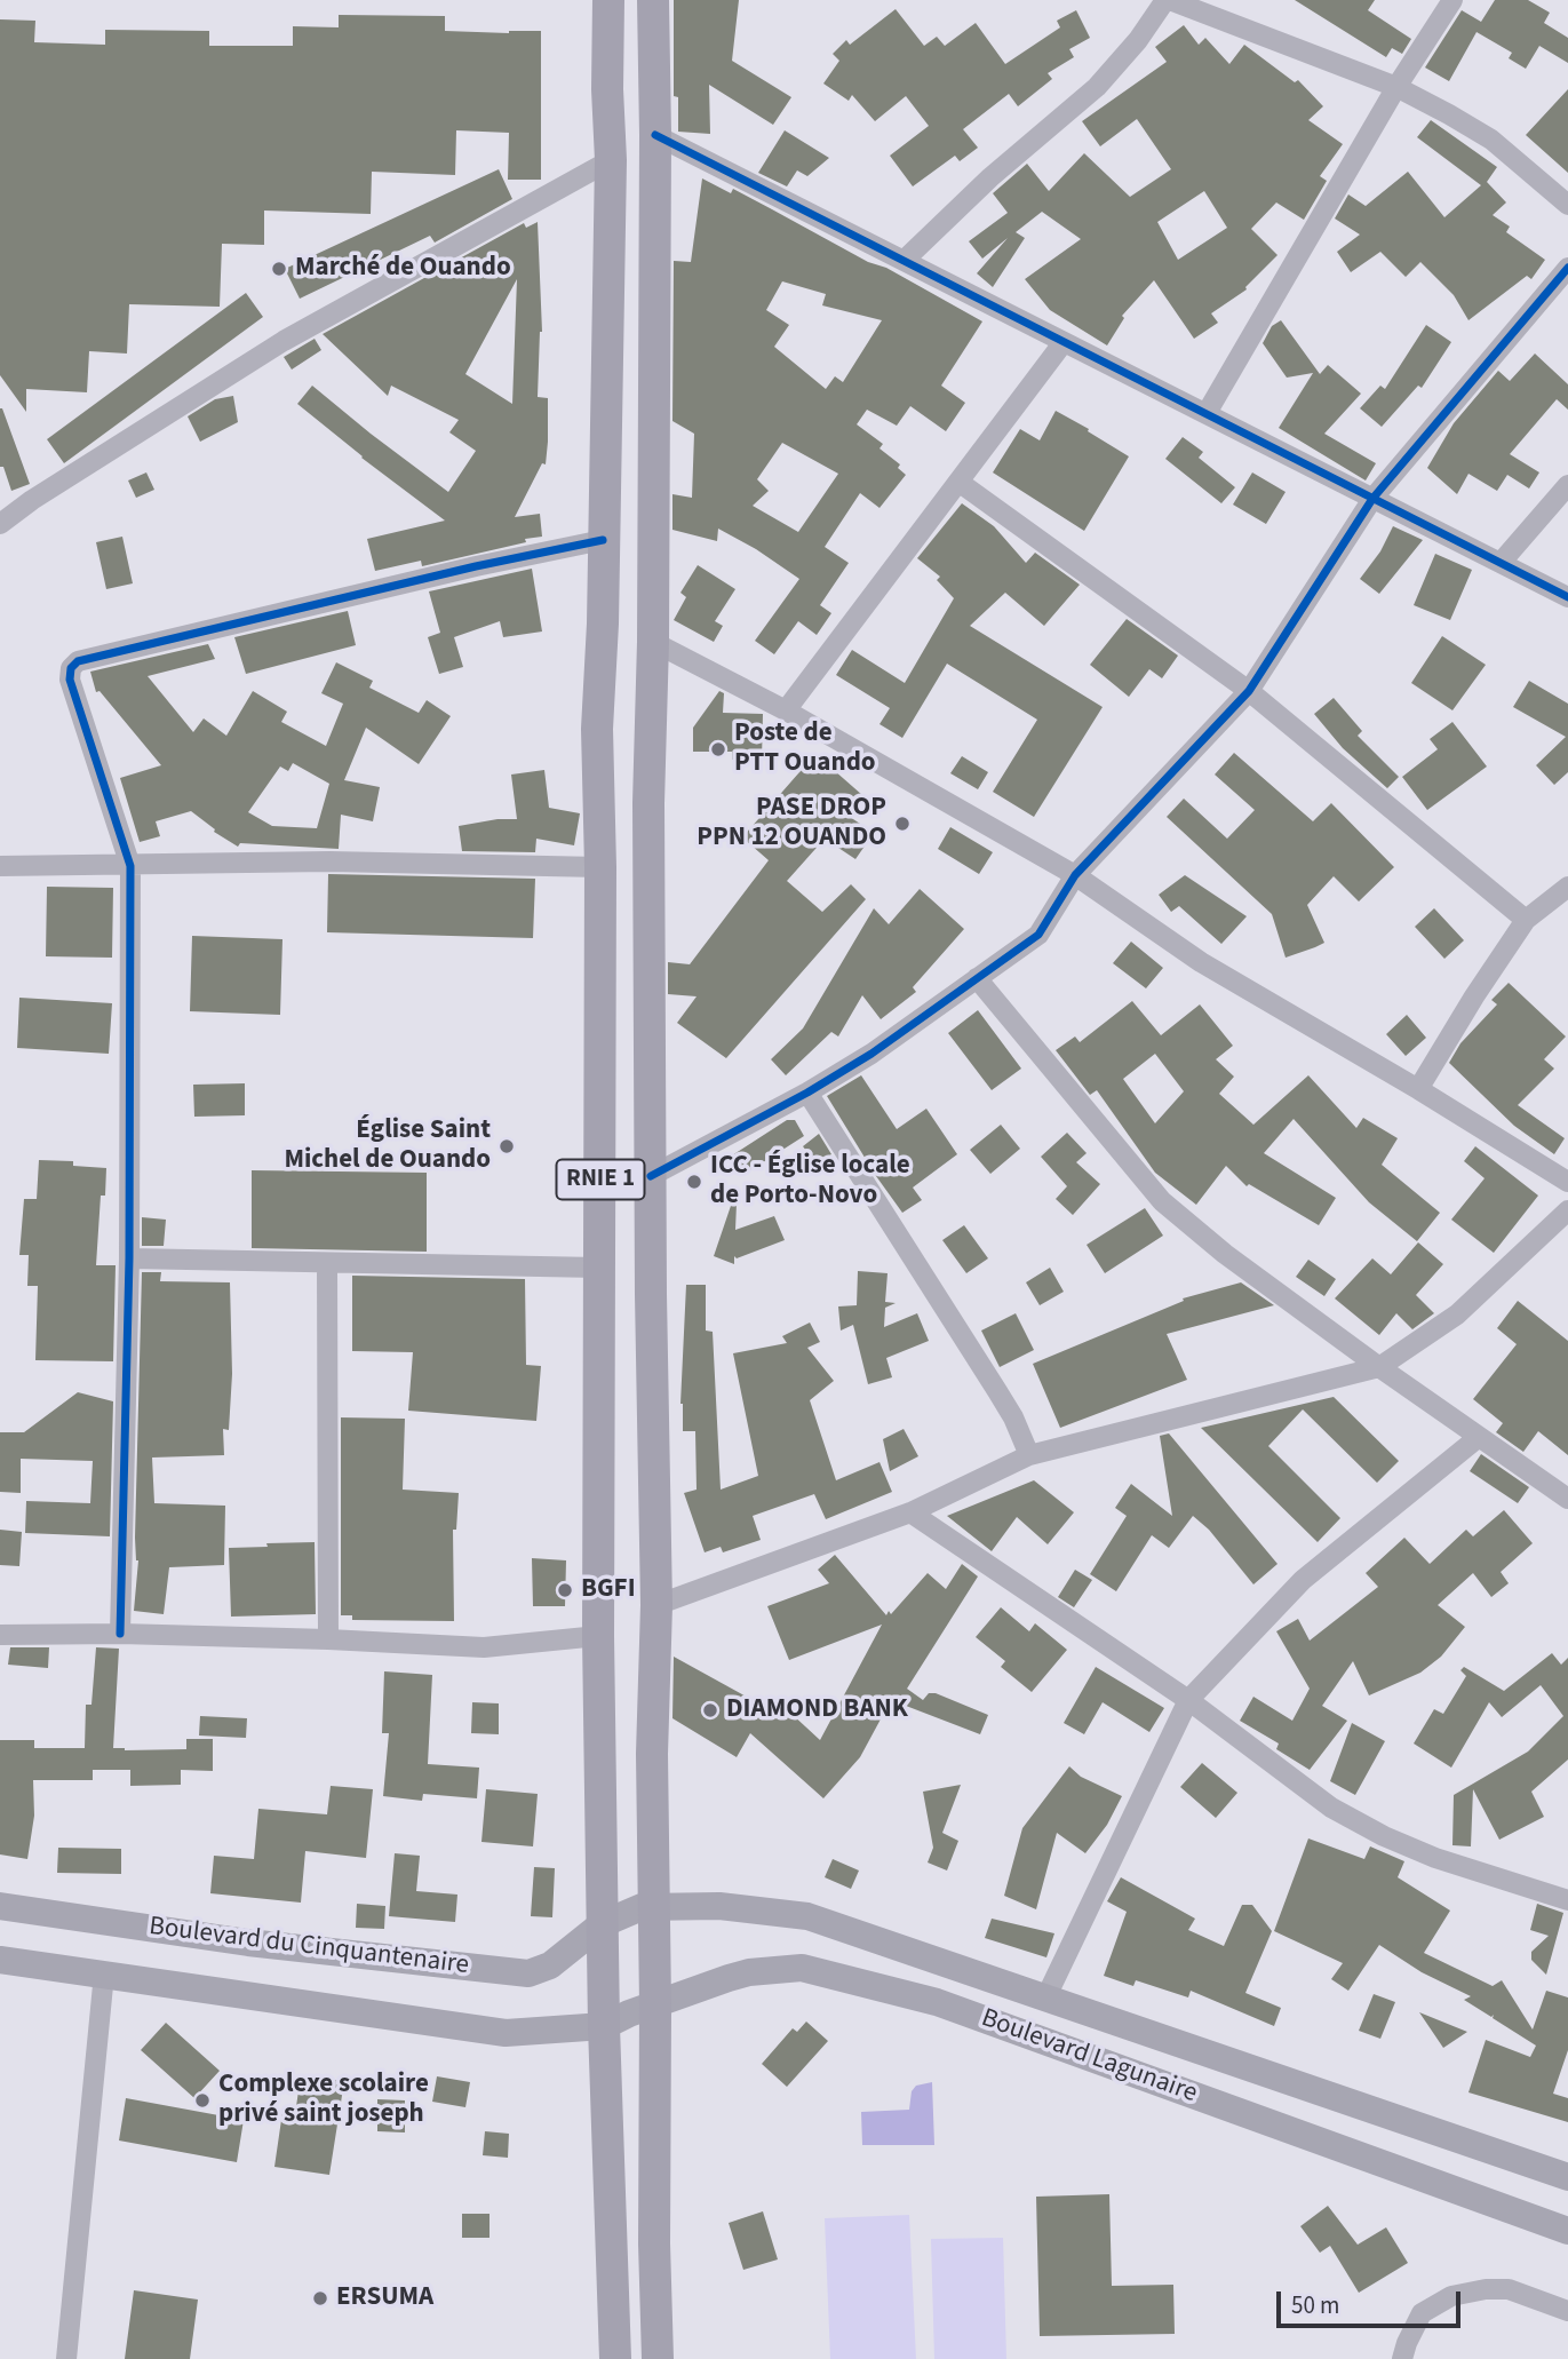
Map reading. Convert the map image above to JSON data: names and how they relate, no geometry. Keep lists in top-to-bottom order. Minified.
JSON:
{"streets":{"highway":["RNIE 1"],"main road":["Boulevard du Cinquantenaire","Boulevard Lagunaire"]},"crossings":[["RNIE 1","Boulevard du Cinquantenaire"],["RNIE 1","Boulevard Lagunaire"],["Boulevard du Cinquantenaire","Boulevard Lagunaire"]],"places":["Marché de Ouando","Poste de PTT Ouando","PASE DROP PPN 12 OUANDO","Église Saint Michel de Ouando","ICC - Église locale de Porto-Novo","BGFI","DIAMOND BANK","Complexe scolaire privé saint joseph","ERSUMA"],"scale_bar":"50 m"}
